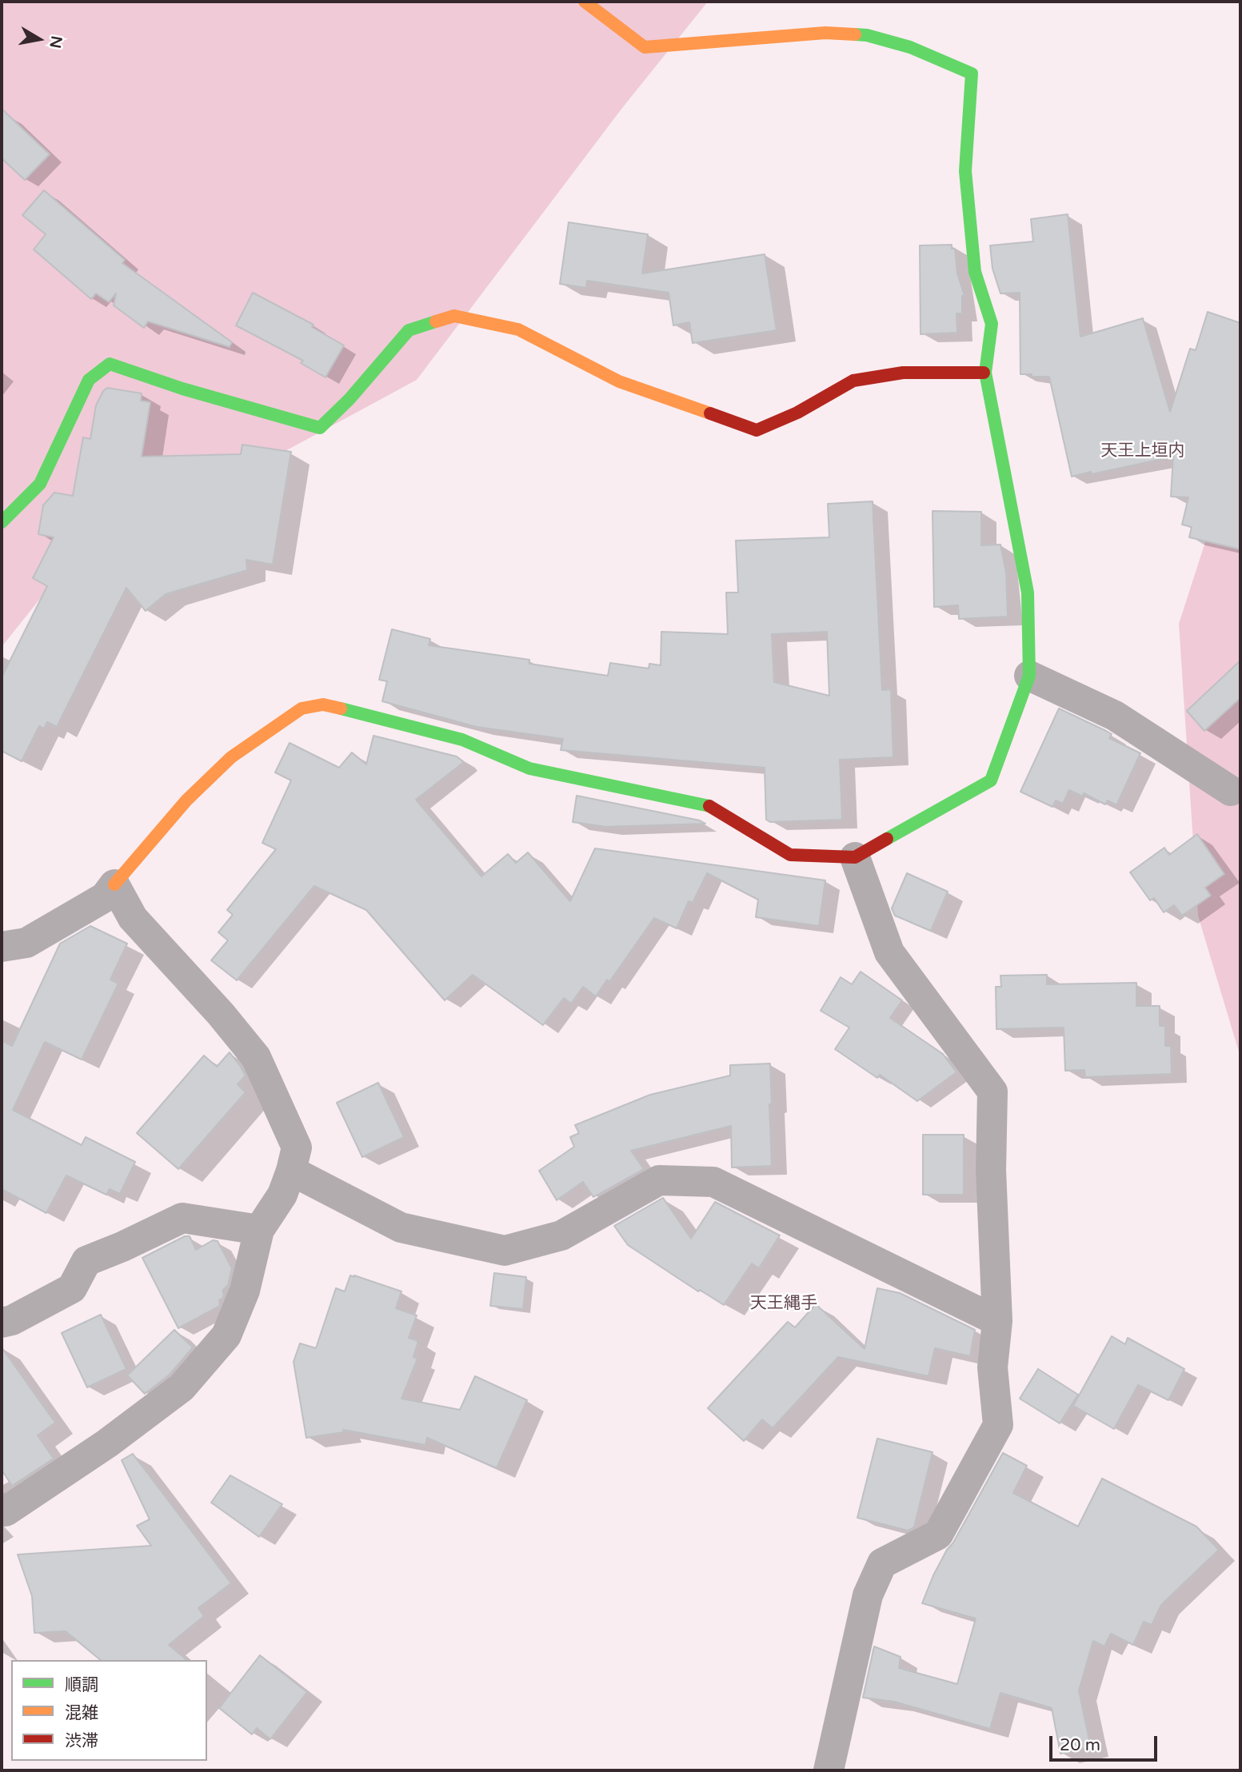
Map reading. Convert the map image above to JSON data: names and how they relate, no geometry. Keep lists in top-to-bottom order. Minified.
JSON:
{"districts":["天王上垣内","天王縄手"],"legend":["順調","混雑","渋滞"],"scale_bar":"20 m","north":"right"}
